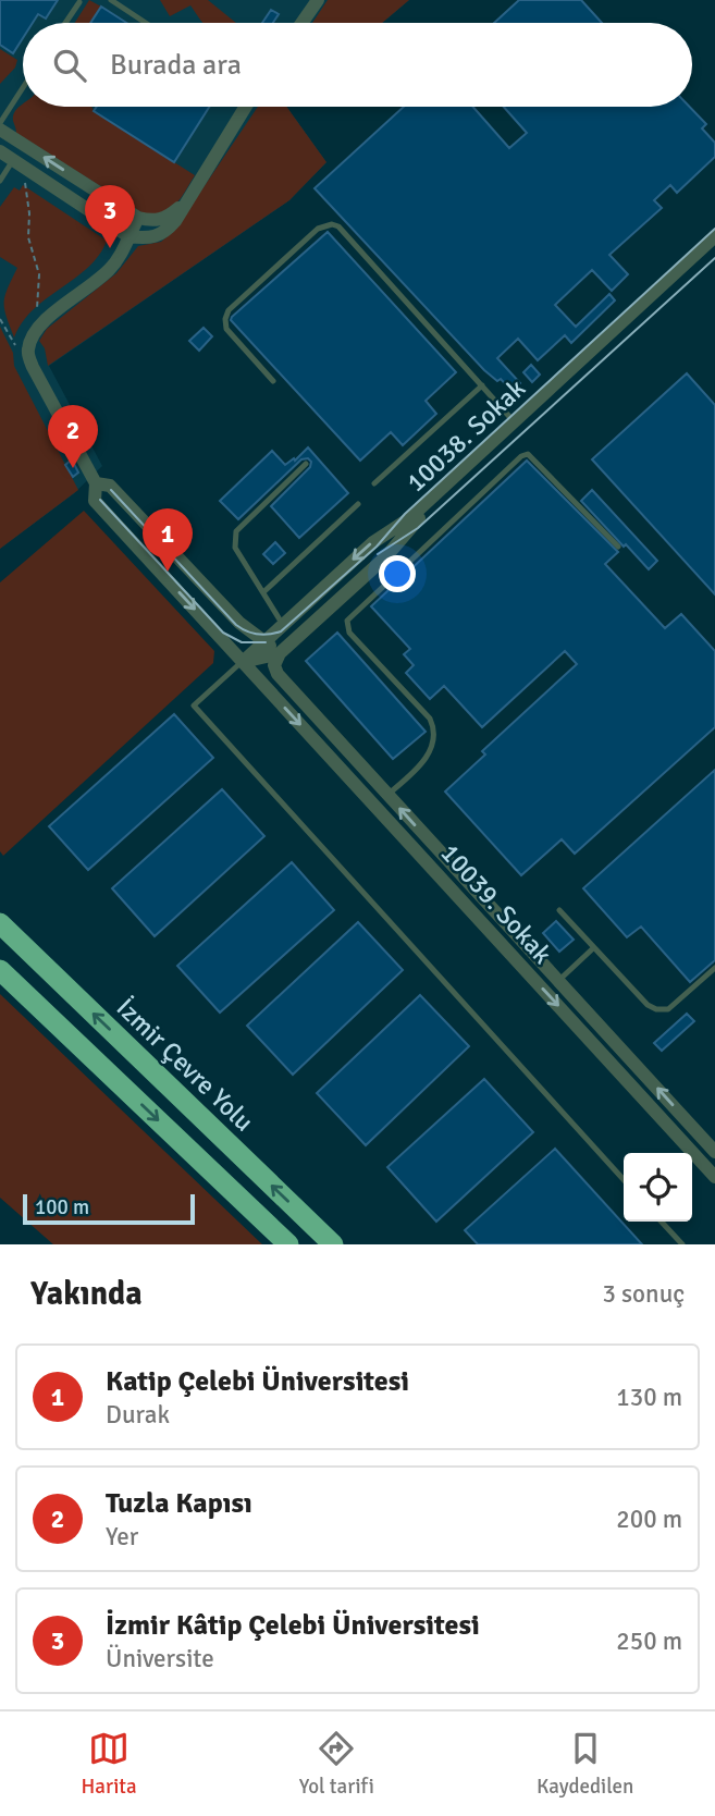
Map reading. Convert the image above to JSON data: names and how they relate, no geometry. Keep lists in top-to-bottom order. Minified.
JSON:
{"streets":{"highway":["İzmir Çevre Yolu"],"street":["10038. Sokak","10039. Sokak"]},"crossings":[["10038. Sokak","10039. Sokak"]],"scale_bar":"100 m","page":{"search":"Burada ara","pins":["3","2","1"],"scale":"100 m","heading":["Yakında","3 sonuç"],"list":[{"mark":"1","name":"Katip Çelebi Üniversitesi","note":"Durak","value":"130 m"},{"mark":"2","name":"Tuzla Kapısı","note":"Yer","value":"200 m"},{"mark":"3","name":"İzmir Kâtip Çelebi Üniversitesi","note":"Üniversite","value":"250 m"}],"nav":["Harita","Yol tarifi","Kaydedilen"]}}
